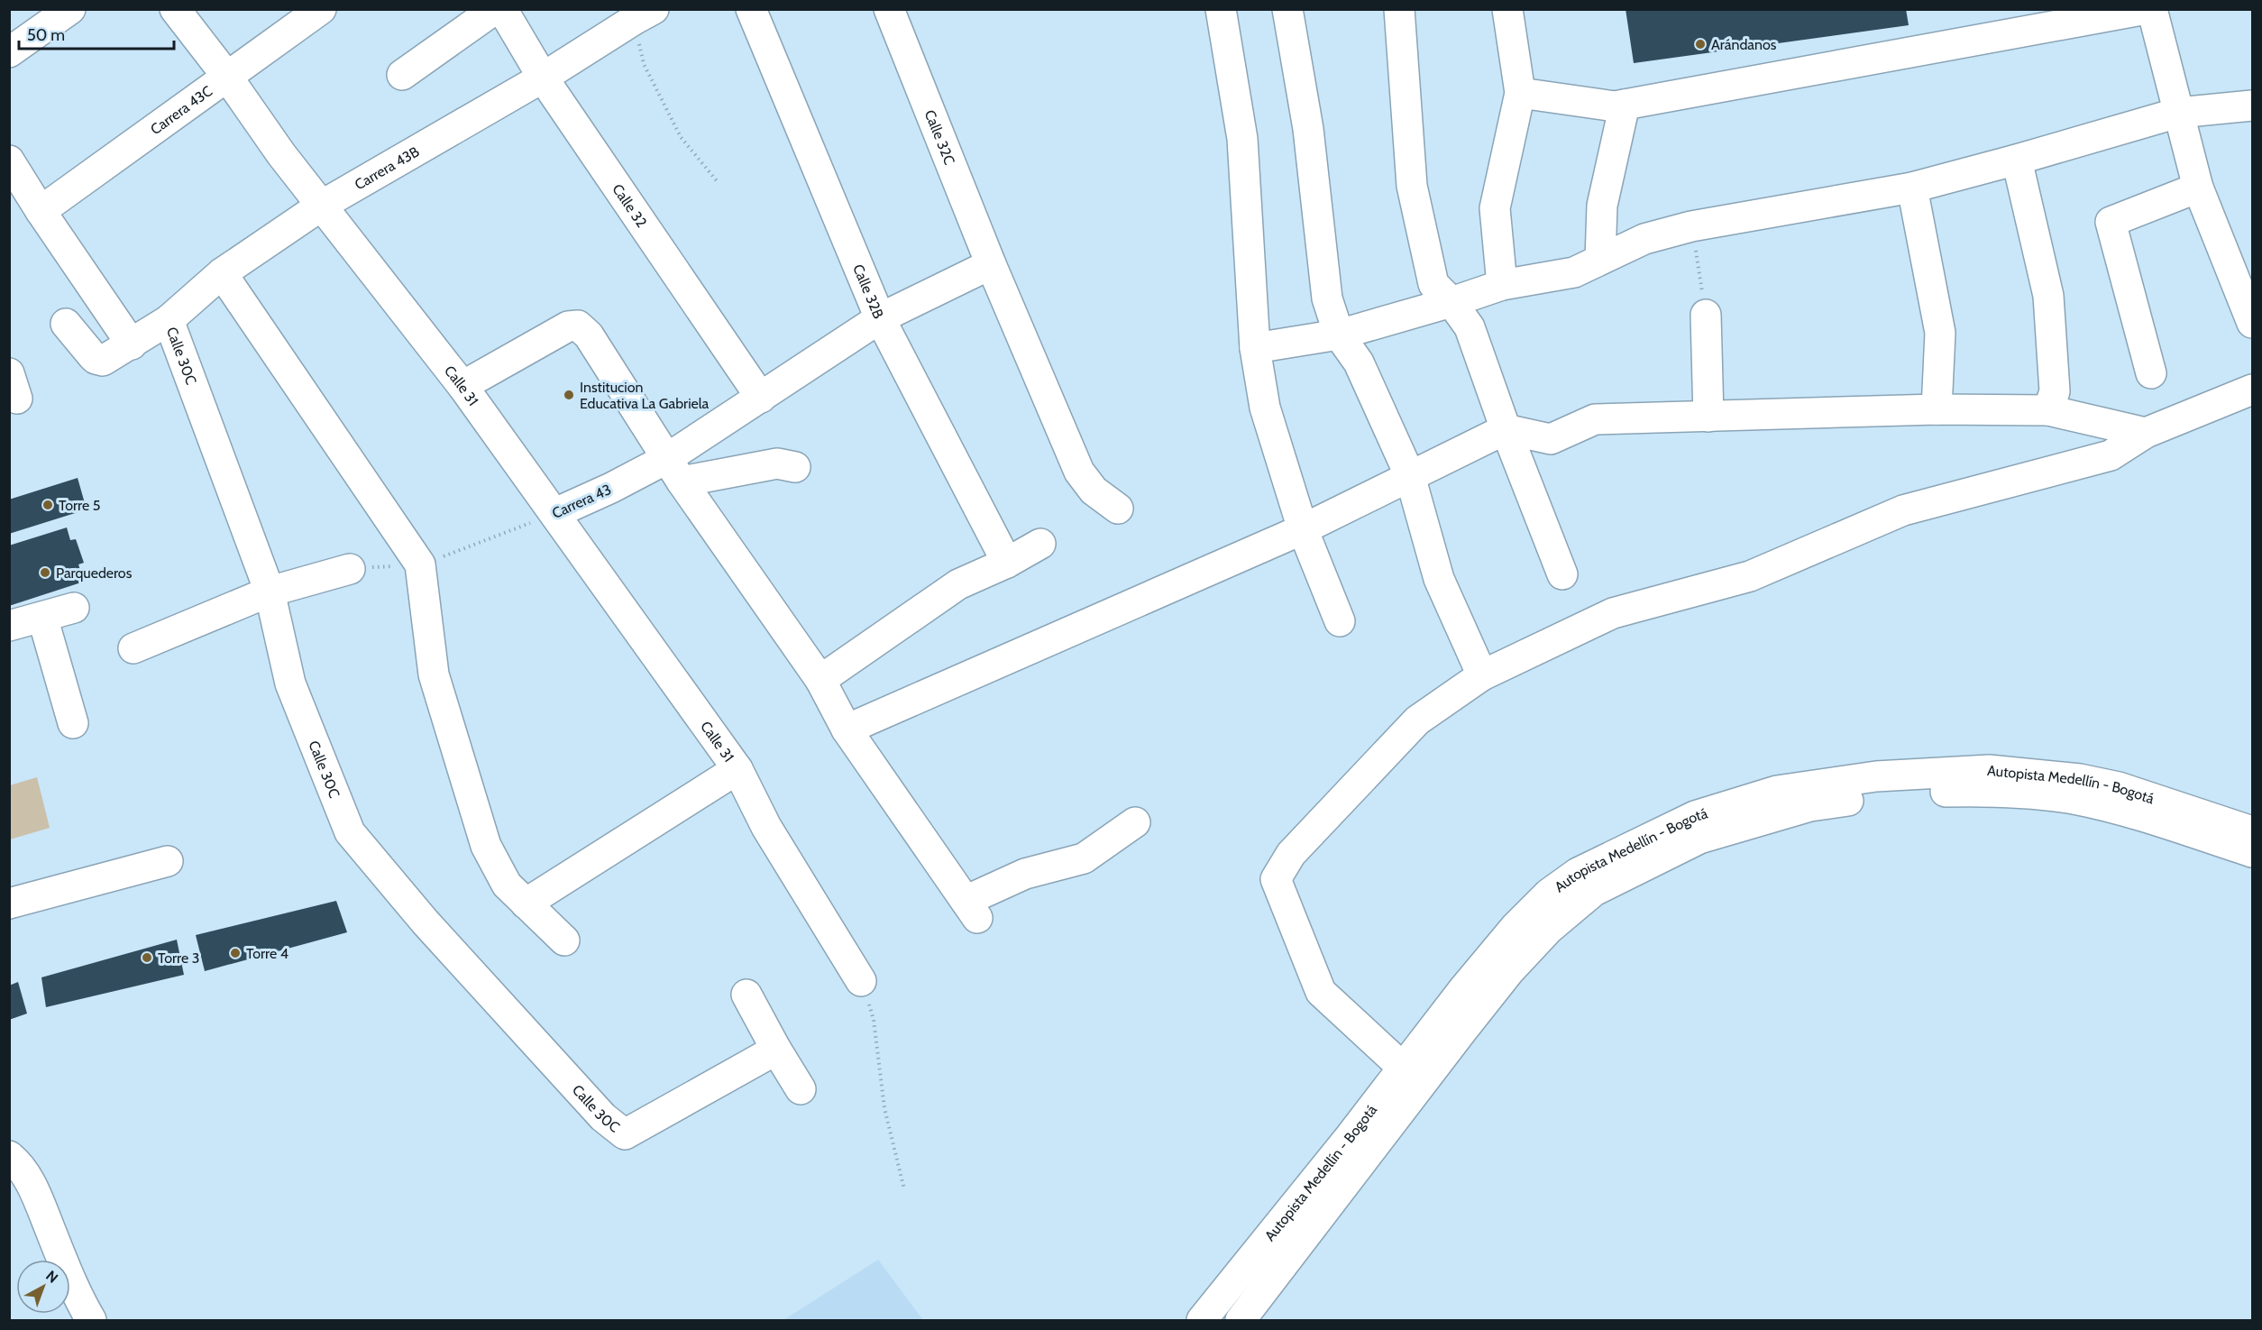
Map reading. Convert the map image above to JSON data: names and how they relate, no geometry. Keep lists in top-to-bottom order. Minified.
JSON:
{"streets":{"main road":["Carrera 43C","Calle 32C","Carrera 43B","Calle 32","Calle 32B","Calle 30C","Calle 31","Carrera 43","Autopista Medellín - Bogotá"]},"crossings":[["Carrera 43C","Calle 31"],["Calle 32C","Carrera 43"],["Carrera 43B","Calle 32"],["Carrera 43B","Calle 30C"],["Carrera 43B","Calle 31"],["Calle 32","Carrera 43"],["Calle 32B","Carrera 43"],["Calle 31","Carrera 43"]],"places":["Arándanos","Institucion Educativa La Gabriela","Torre 5","Parquederos","Torre 4","Torre 3"],"scale_bar":"50 m","north":"top right"}
